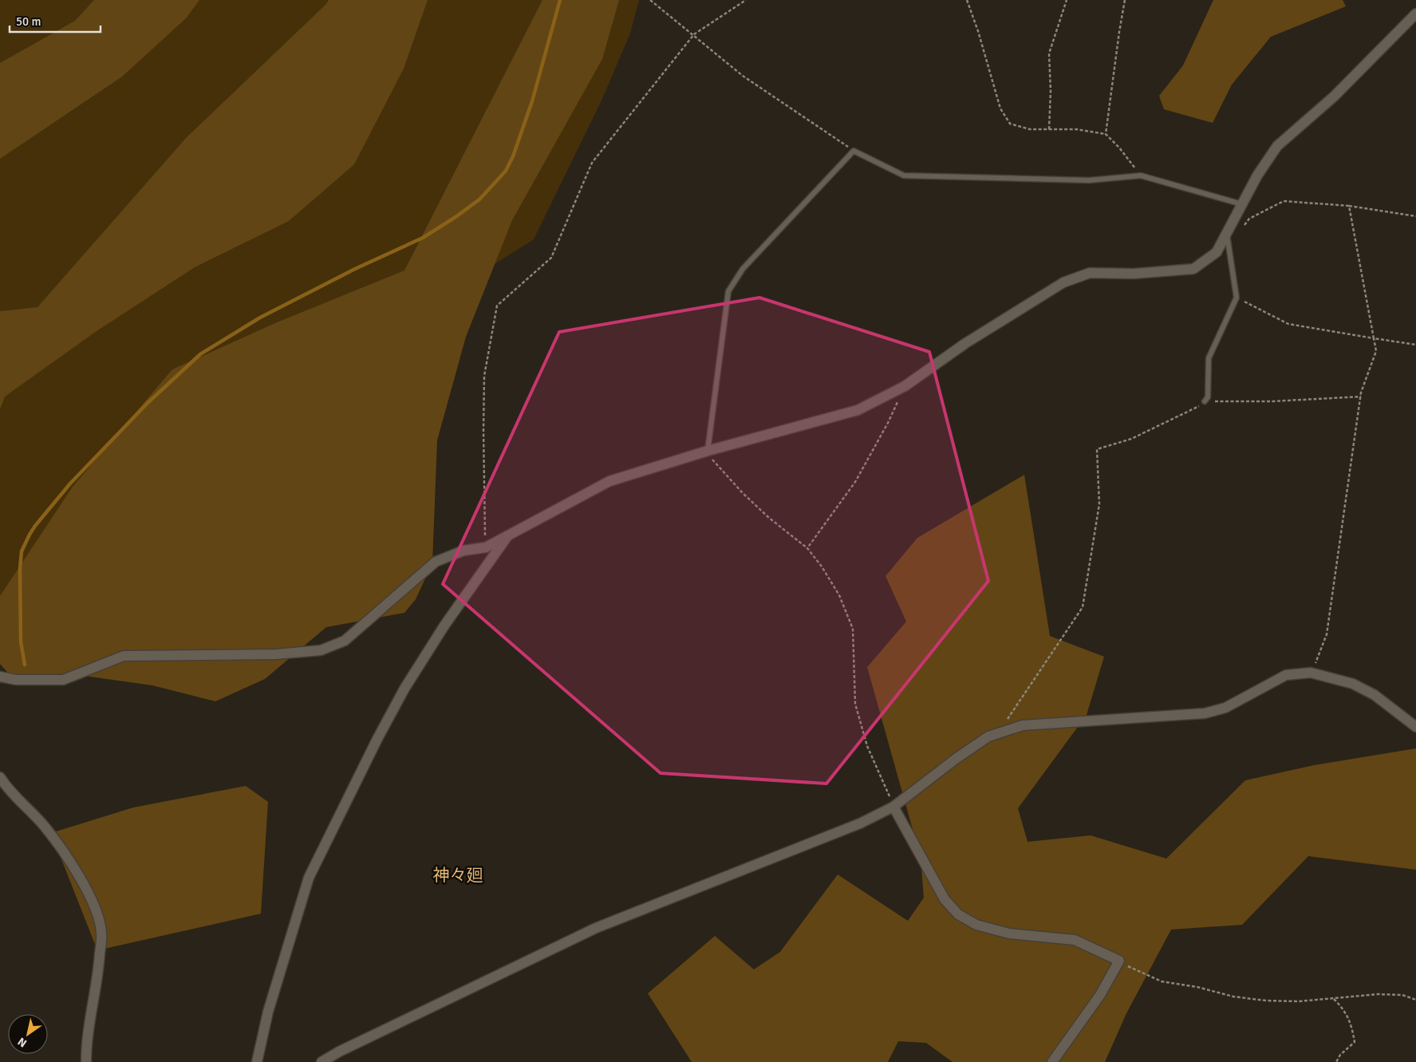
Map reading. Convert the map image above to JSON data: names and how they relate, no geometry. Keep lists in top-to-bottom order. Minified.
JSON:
{"districts":["神々廻"],"scale_bar":"50 m","north":"bottom left"}
